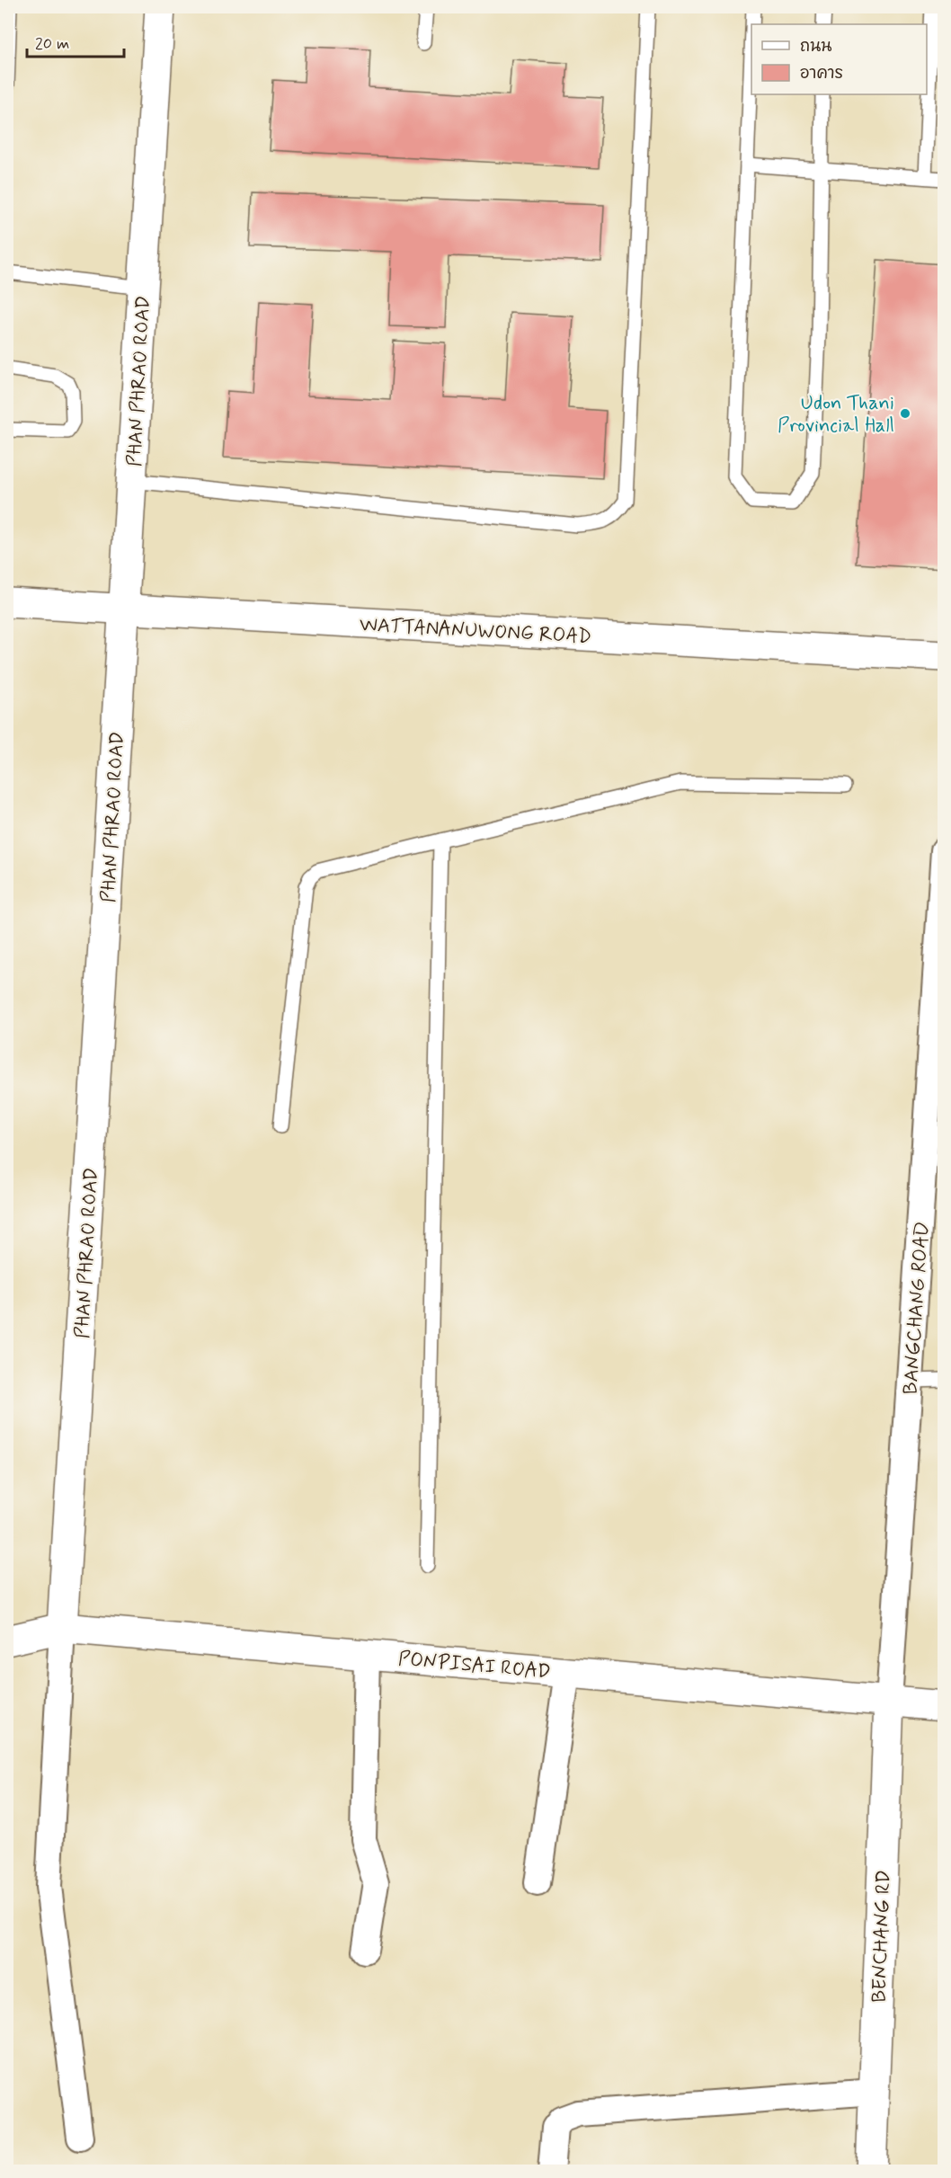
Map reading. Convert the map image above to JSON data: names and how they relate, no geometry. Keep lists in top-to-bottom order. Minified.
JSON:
{"streets":{"street":["PHAN PHRAO ROAD","WATTANANUWONG ROAD","BANGCHANG ROAD","PONPISAI ROAD","BENCHANG RD"]},"crossings":[["PHAN PHRAO ROAD","WATTANANUWONG ROAD"],["PHAN PHRAO ROAD","PONPISAI ROAD"],["BANGCHANG ROAD","PONPISAI ROAD"],["BANGCHANG ROAD","BENCHANG RD"],["PONPISAI ROAD","BENCHANG RD"]],"places":["Udon Thani Provincial Hall"],"legend":["ถนน","อาคาร"],"scale_bar":"20 m"}
